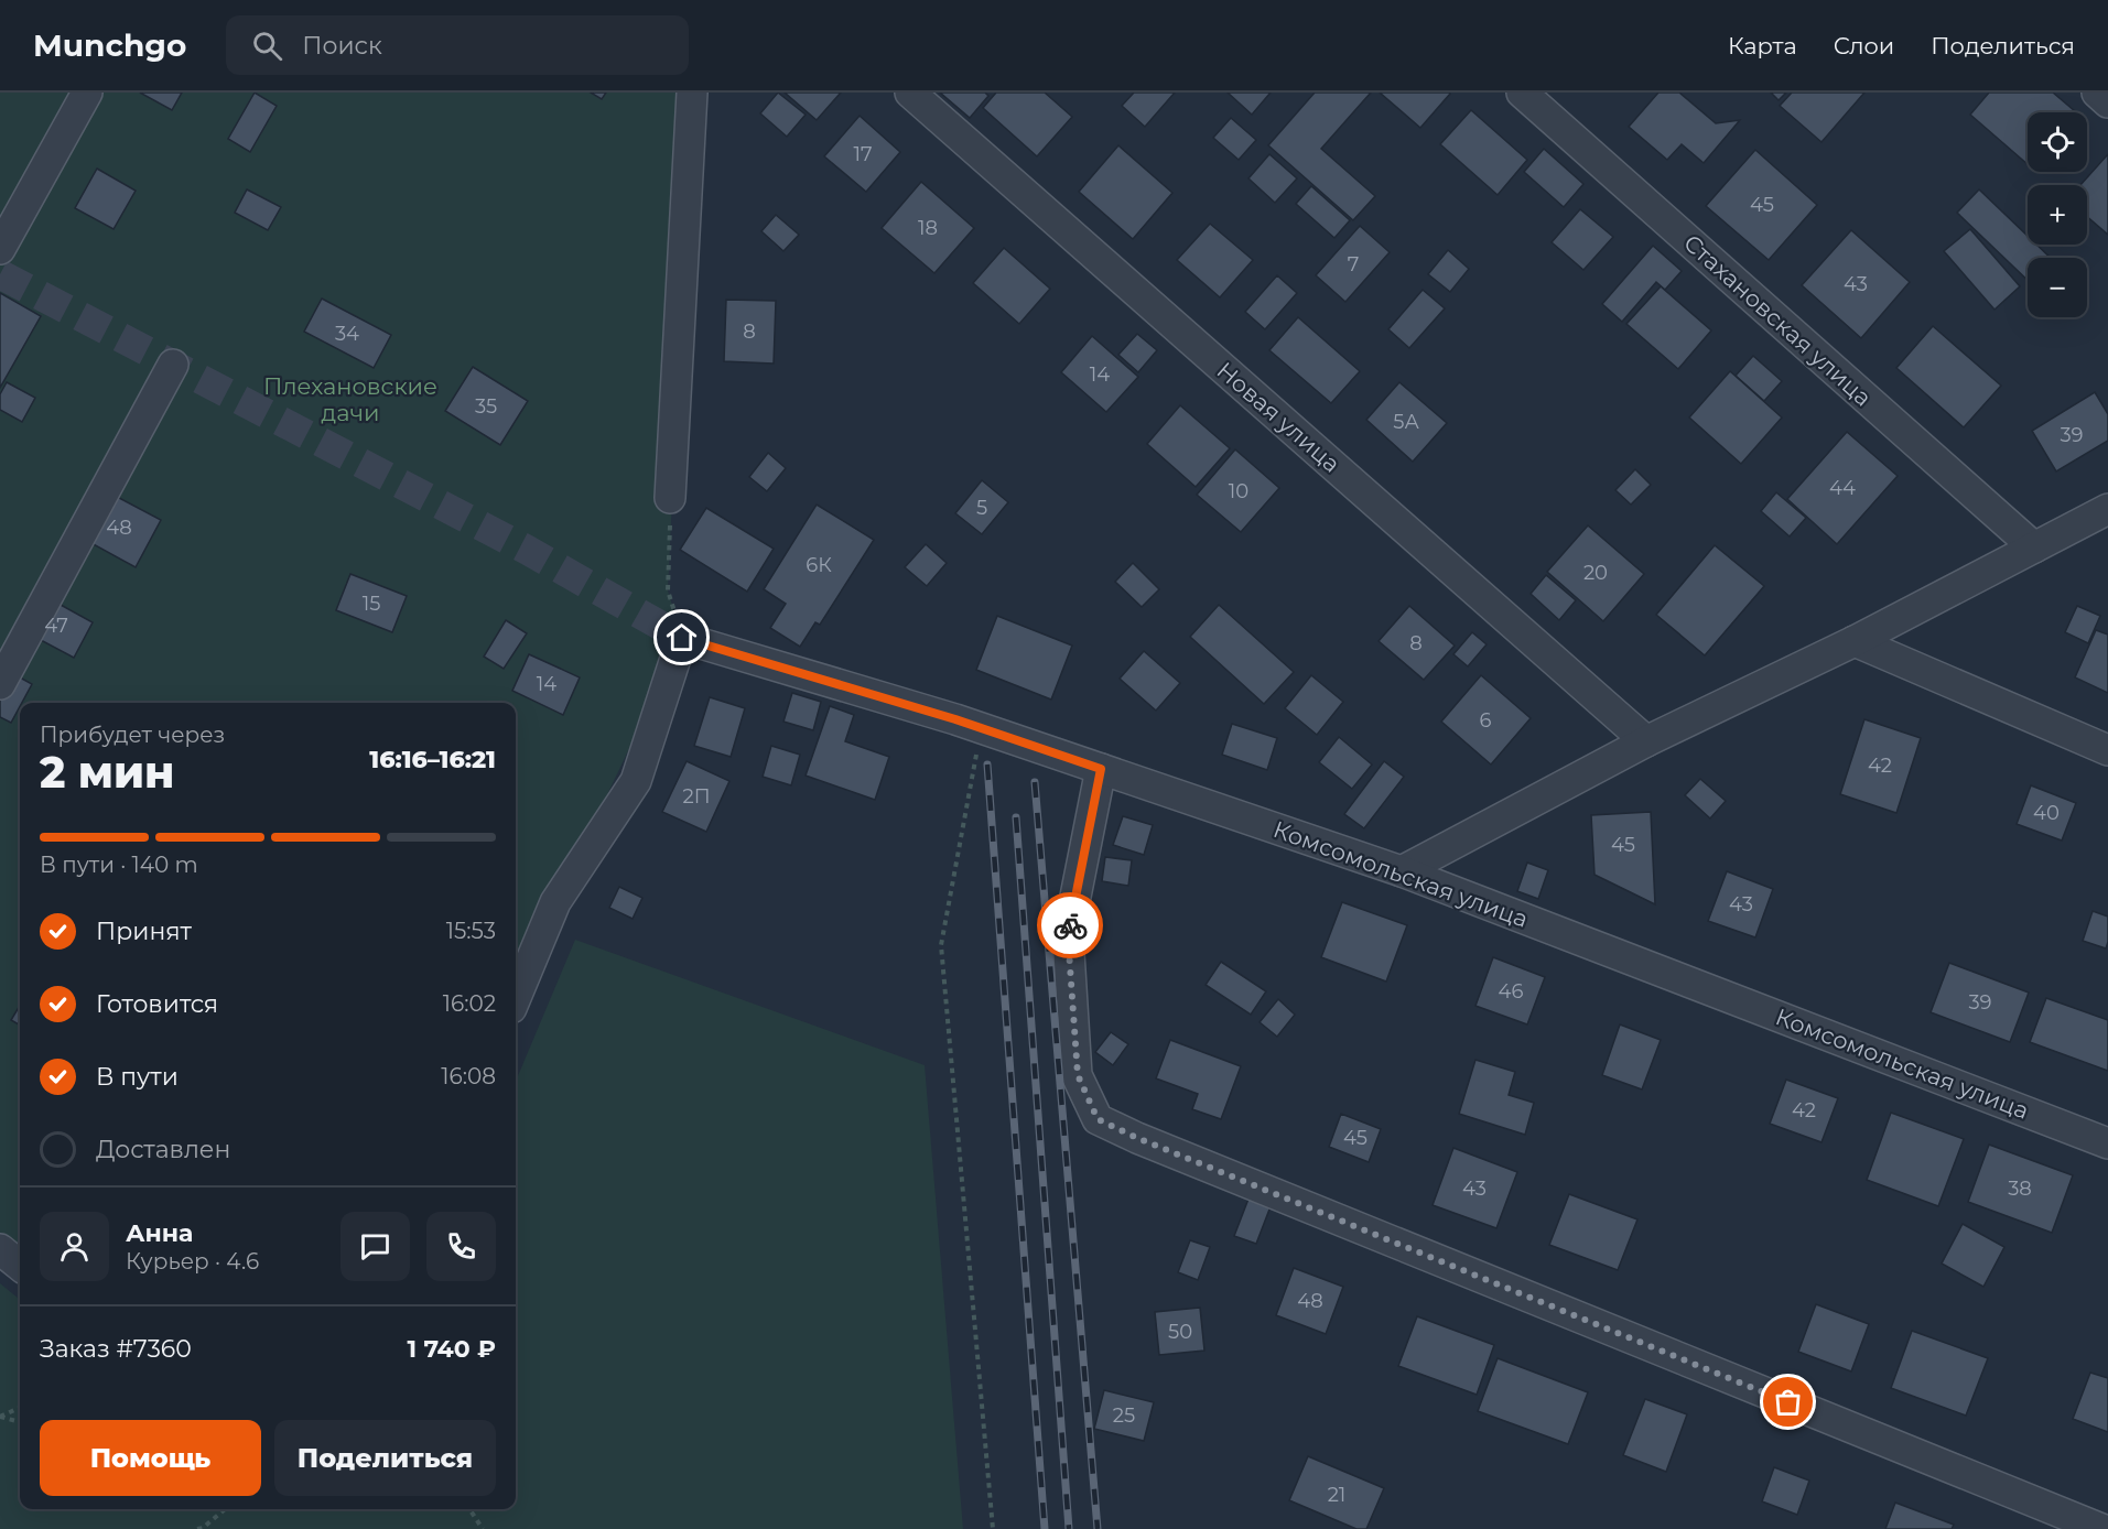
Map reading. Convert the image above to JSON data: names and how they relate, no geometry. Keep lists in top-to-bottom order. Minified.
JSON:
{"streets":{"street":["Стахановская улица","Новая улица","Комсомольская улица"]},"parks":["Плехановские дачи"],"house_numbers":["17","45","18","7","43","8","34","14","35","5А","39","44","10","5","48","6К","20","15","47","8","14","6","42","2П","40","45","43","46","39","42","45","43","38","48","50","25","21"],"page":{"header":"Munchgo","search":"Поиск","nav":["Карта","Слои","Поделиться"],"map_buttons":["+","−"],"heading":["2 мин","Прибудет через","16:16–16:21"],"panel":["Анна","Курьер · 4.6","Заказ #7360","1 740 ₽"],"bar":"В пути · 140 m","list":[["Принят","15:53"],["Готовится","16:02"],["В пути","16:08"],"Доставлен"],"buttons":["Помощь","Поделиться"]}}
